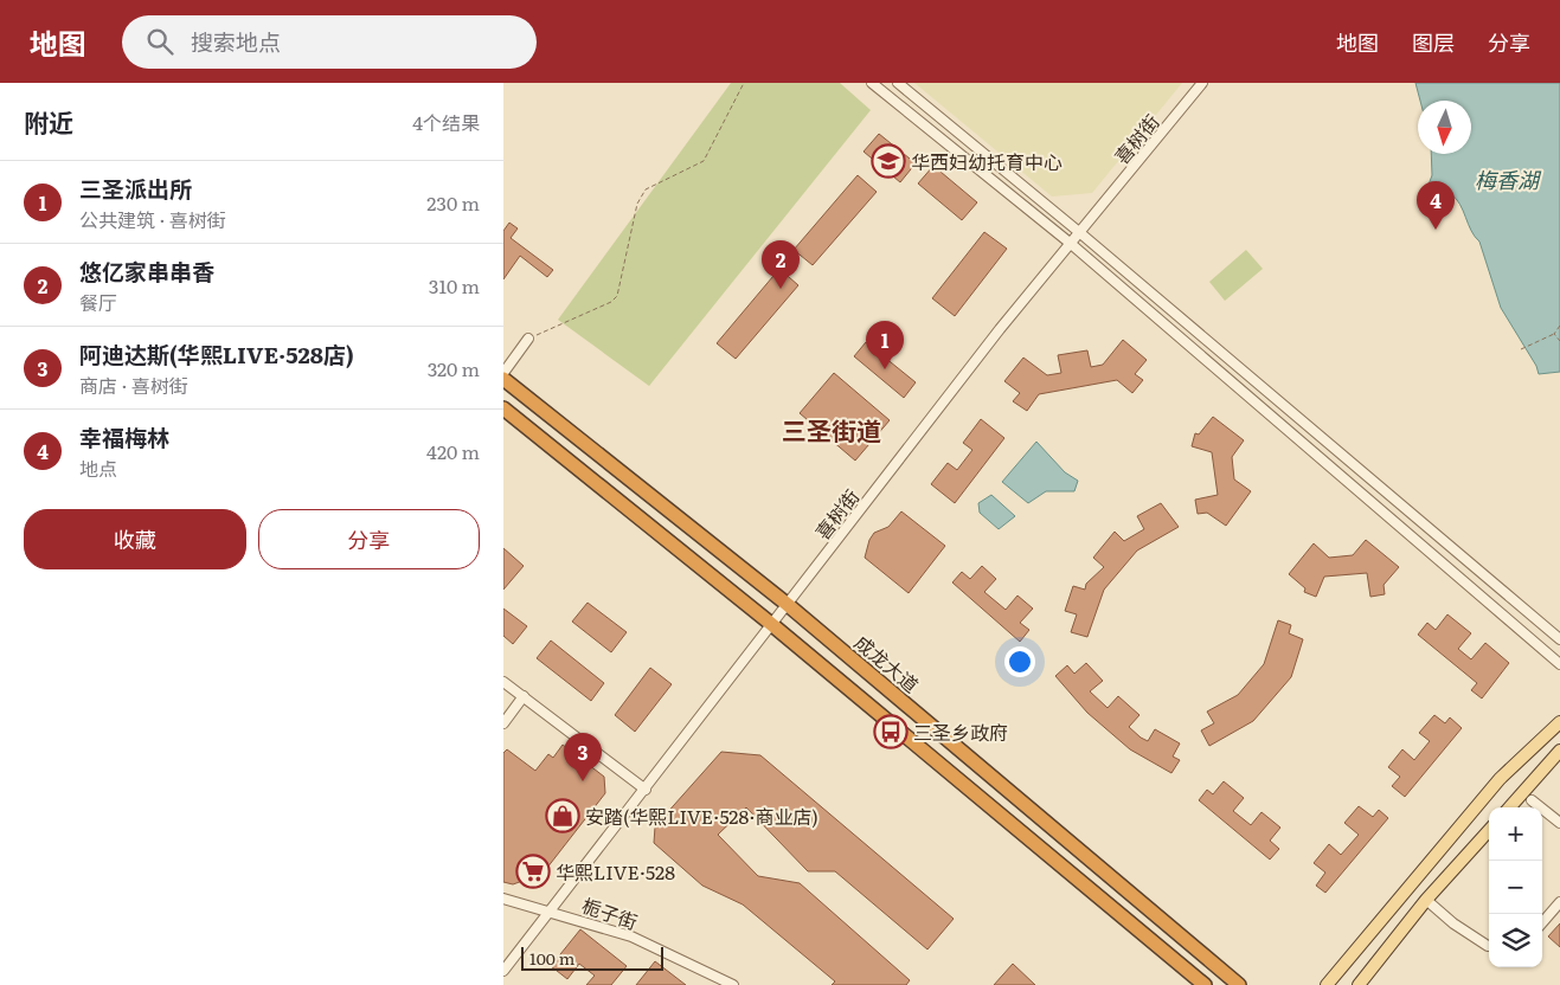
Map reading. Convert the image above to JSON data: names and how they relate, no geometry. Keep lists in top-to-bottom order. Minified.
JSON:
{"streets":{"highway":["成龙大道"],"street":["喜树街","栀子街"]},"crossings":[["喜树街","成龙大道"],["喜树街","栀子街"]],"districts":["三圣街道"],"water":["梅香湖"],"places":{"school or university":["华西妇幼托育中心"],"bus stop":["三圣乡政府"],"shop":["安踏(华熙LIVE·528·商业店)"],"supermarket":["华熙LIVE·528"]},"scale_bar":"100 m","north":"bottom","page":{"header":"地图","search":"搜索地点","nav":["地图","图层","分享"],"heading":["附近","4个结果"],"list":[{"mark":"1","name":"三圣派出所","note":"公共建筑 · 喜树街","value":"230 m"},{"mark":"2","name":"悠亿家串串香","note":"餐厅","value":"310 m"},{"mark":"3","name":"阿迪达斯(华熙LIVE·528店)","note":"商店 · 喜树街","value":"320 m"},{"mark":"4","name":"幸福梅林","note":"地点","value":"420 m"}],"pins":["4","2","1","3"],"buttons":["收藏","分享"],"map_buttons":["+","−"],"scale":"100 m"}}
